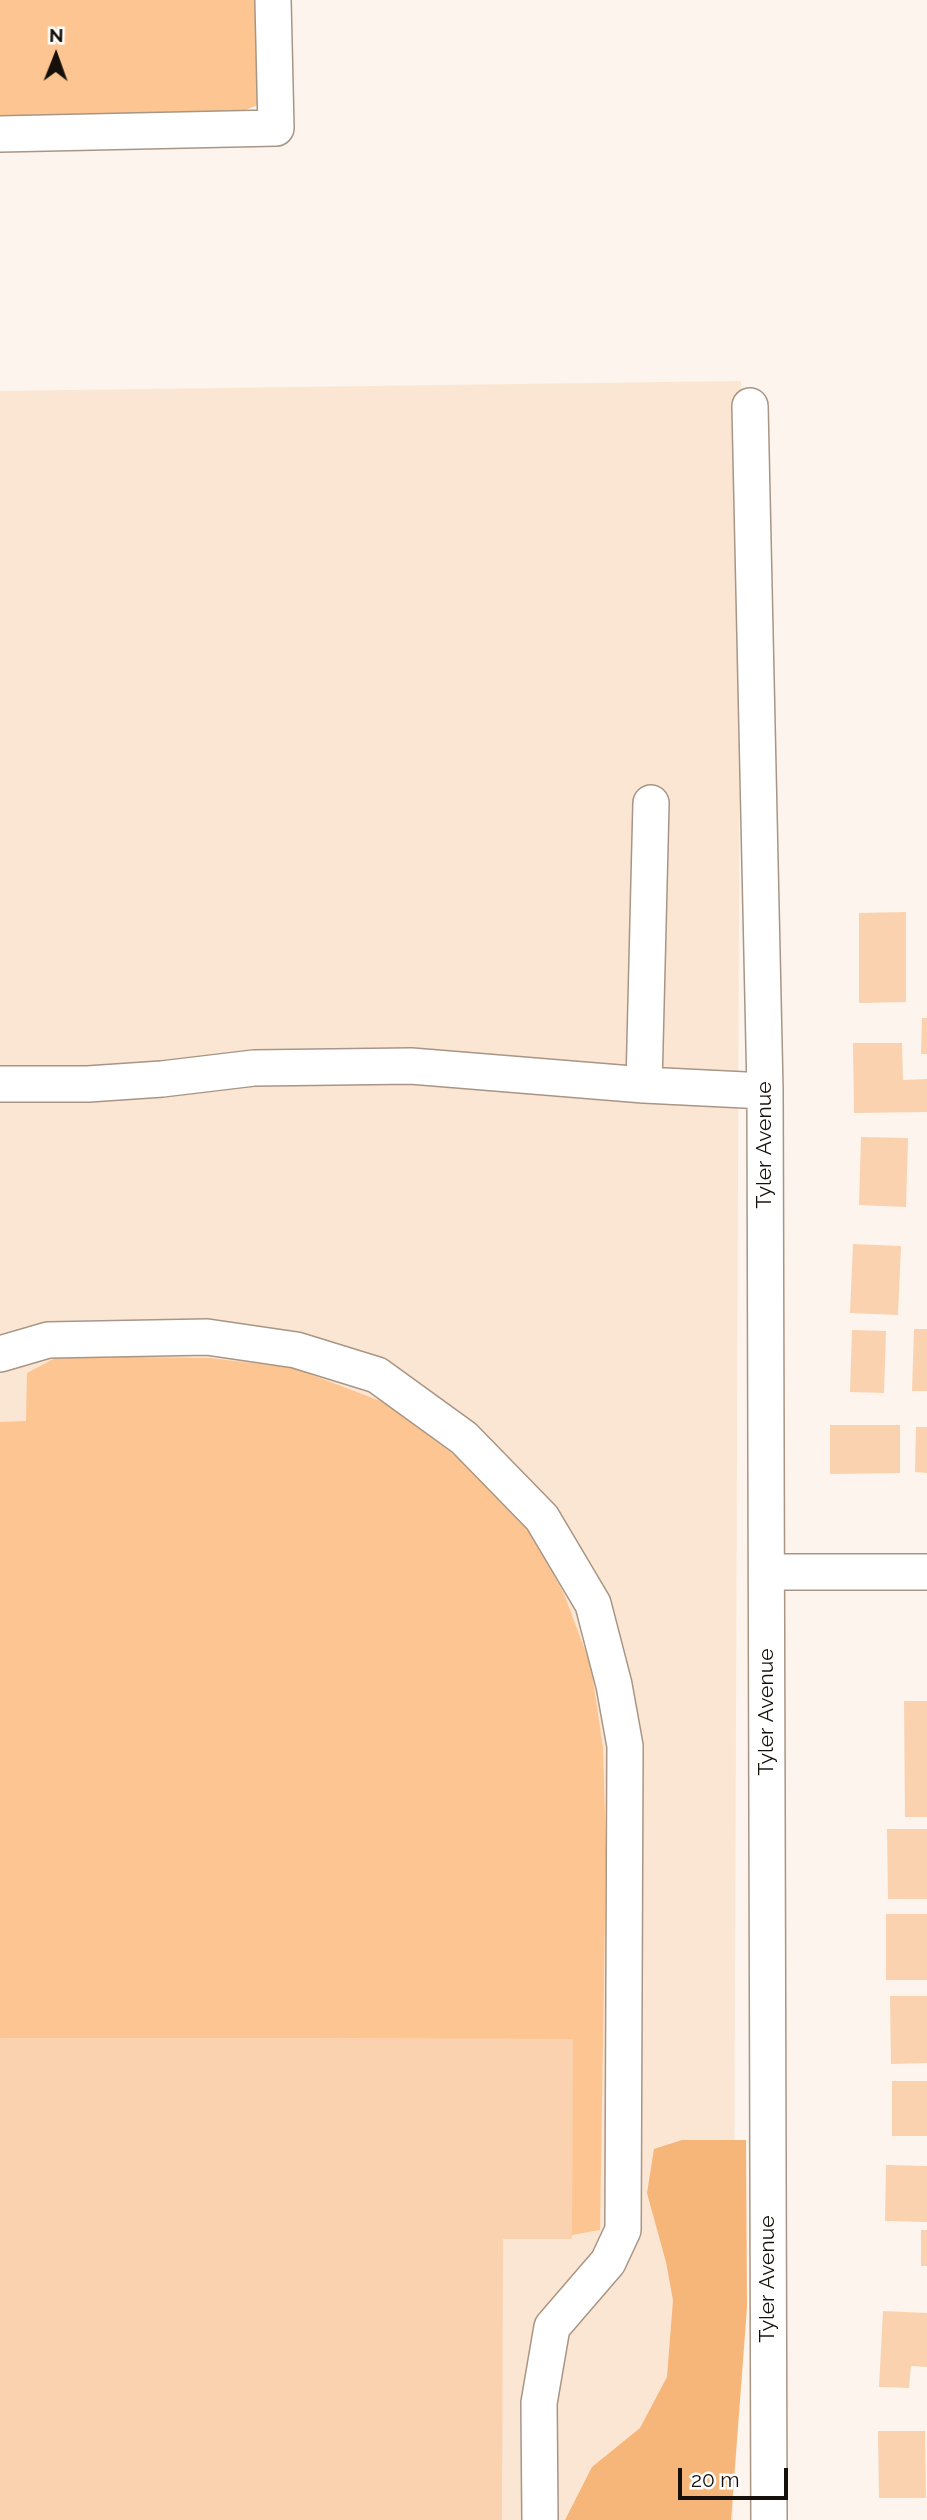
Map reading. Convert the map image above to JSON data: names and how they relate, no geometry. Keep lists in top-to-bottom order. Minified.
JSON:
{"streets":{"street":["Tyler Avenue"]},"scale_bar":"20 m","north":"top"}
